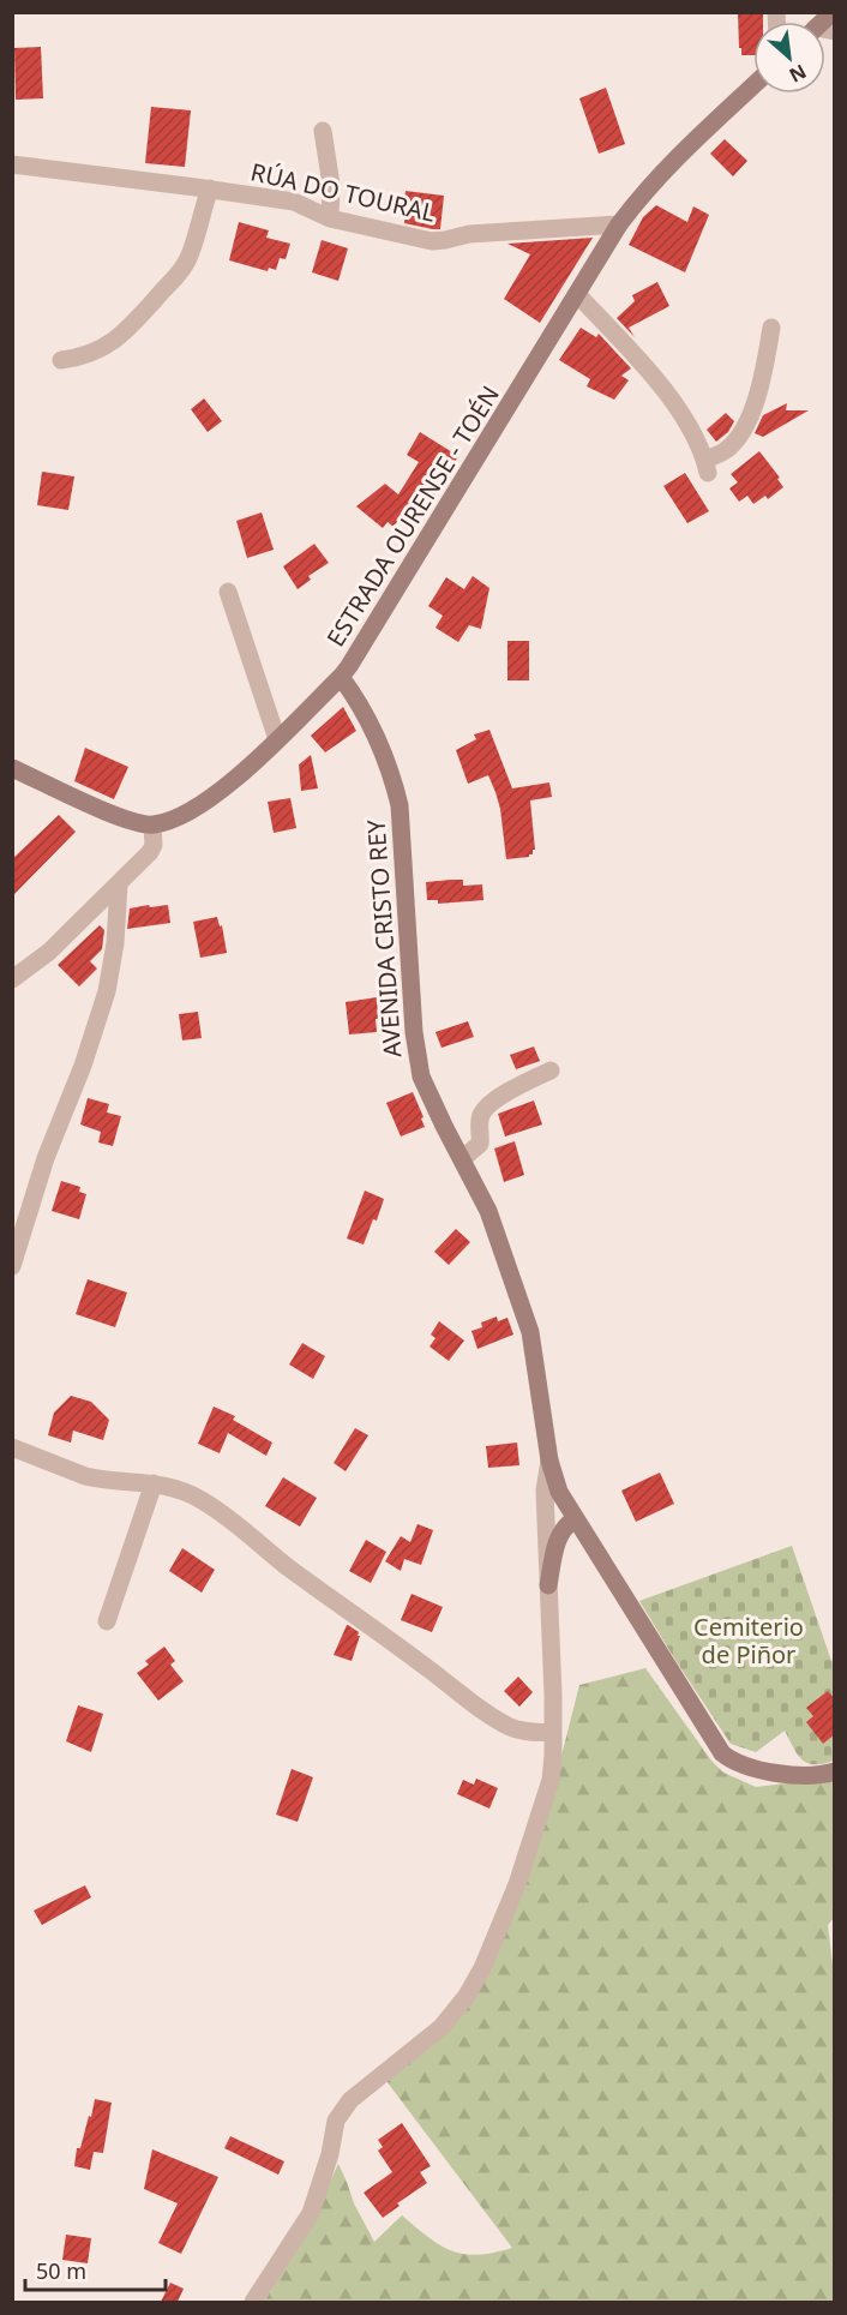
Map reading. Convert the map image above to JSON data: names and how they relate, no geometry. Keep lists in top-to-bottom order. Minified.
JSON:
{"streets":{"street":["RÚA DO TOURAL","ESTRADA OURENSE - TOÉN","AVENIDA CRISTO REY"]},"crossings":[["RÚA DO TOURAL","ESTRADA OURENSE - TOÉN"],["ESTRADA OURENSE - TOÉN","AVENIDA CRISTO REY"]],"parks":["Cemiterio de Piñor"],"scale_bar":"50 m","north":"bottom right"}
